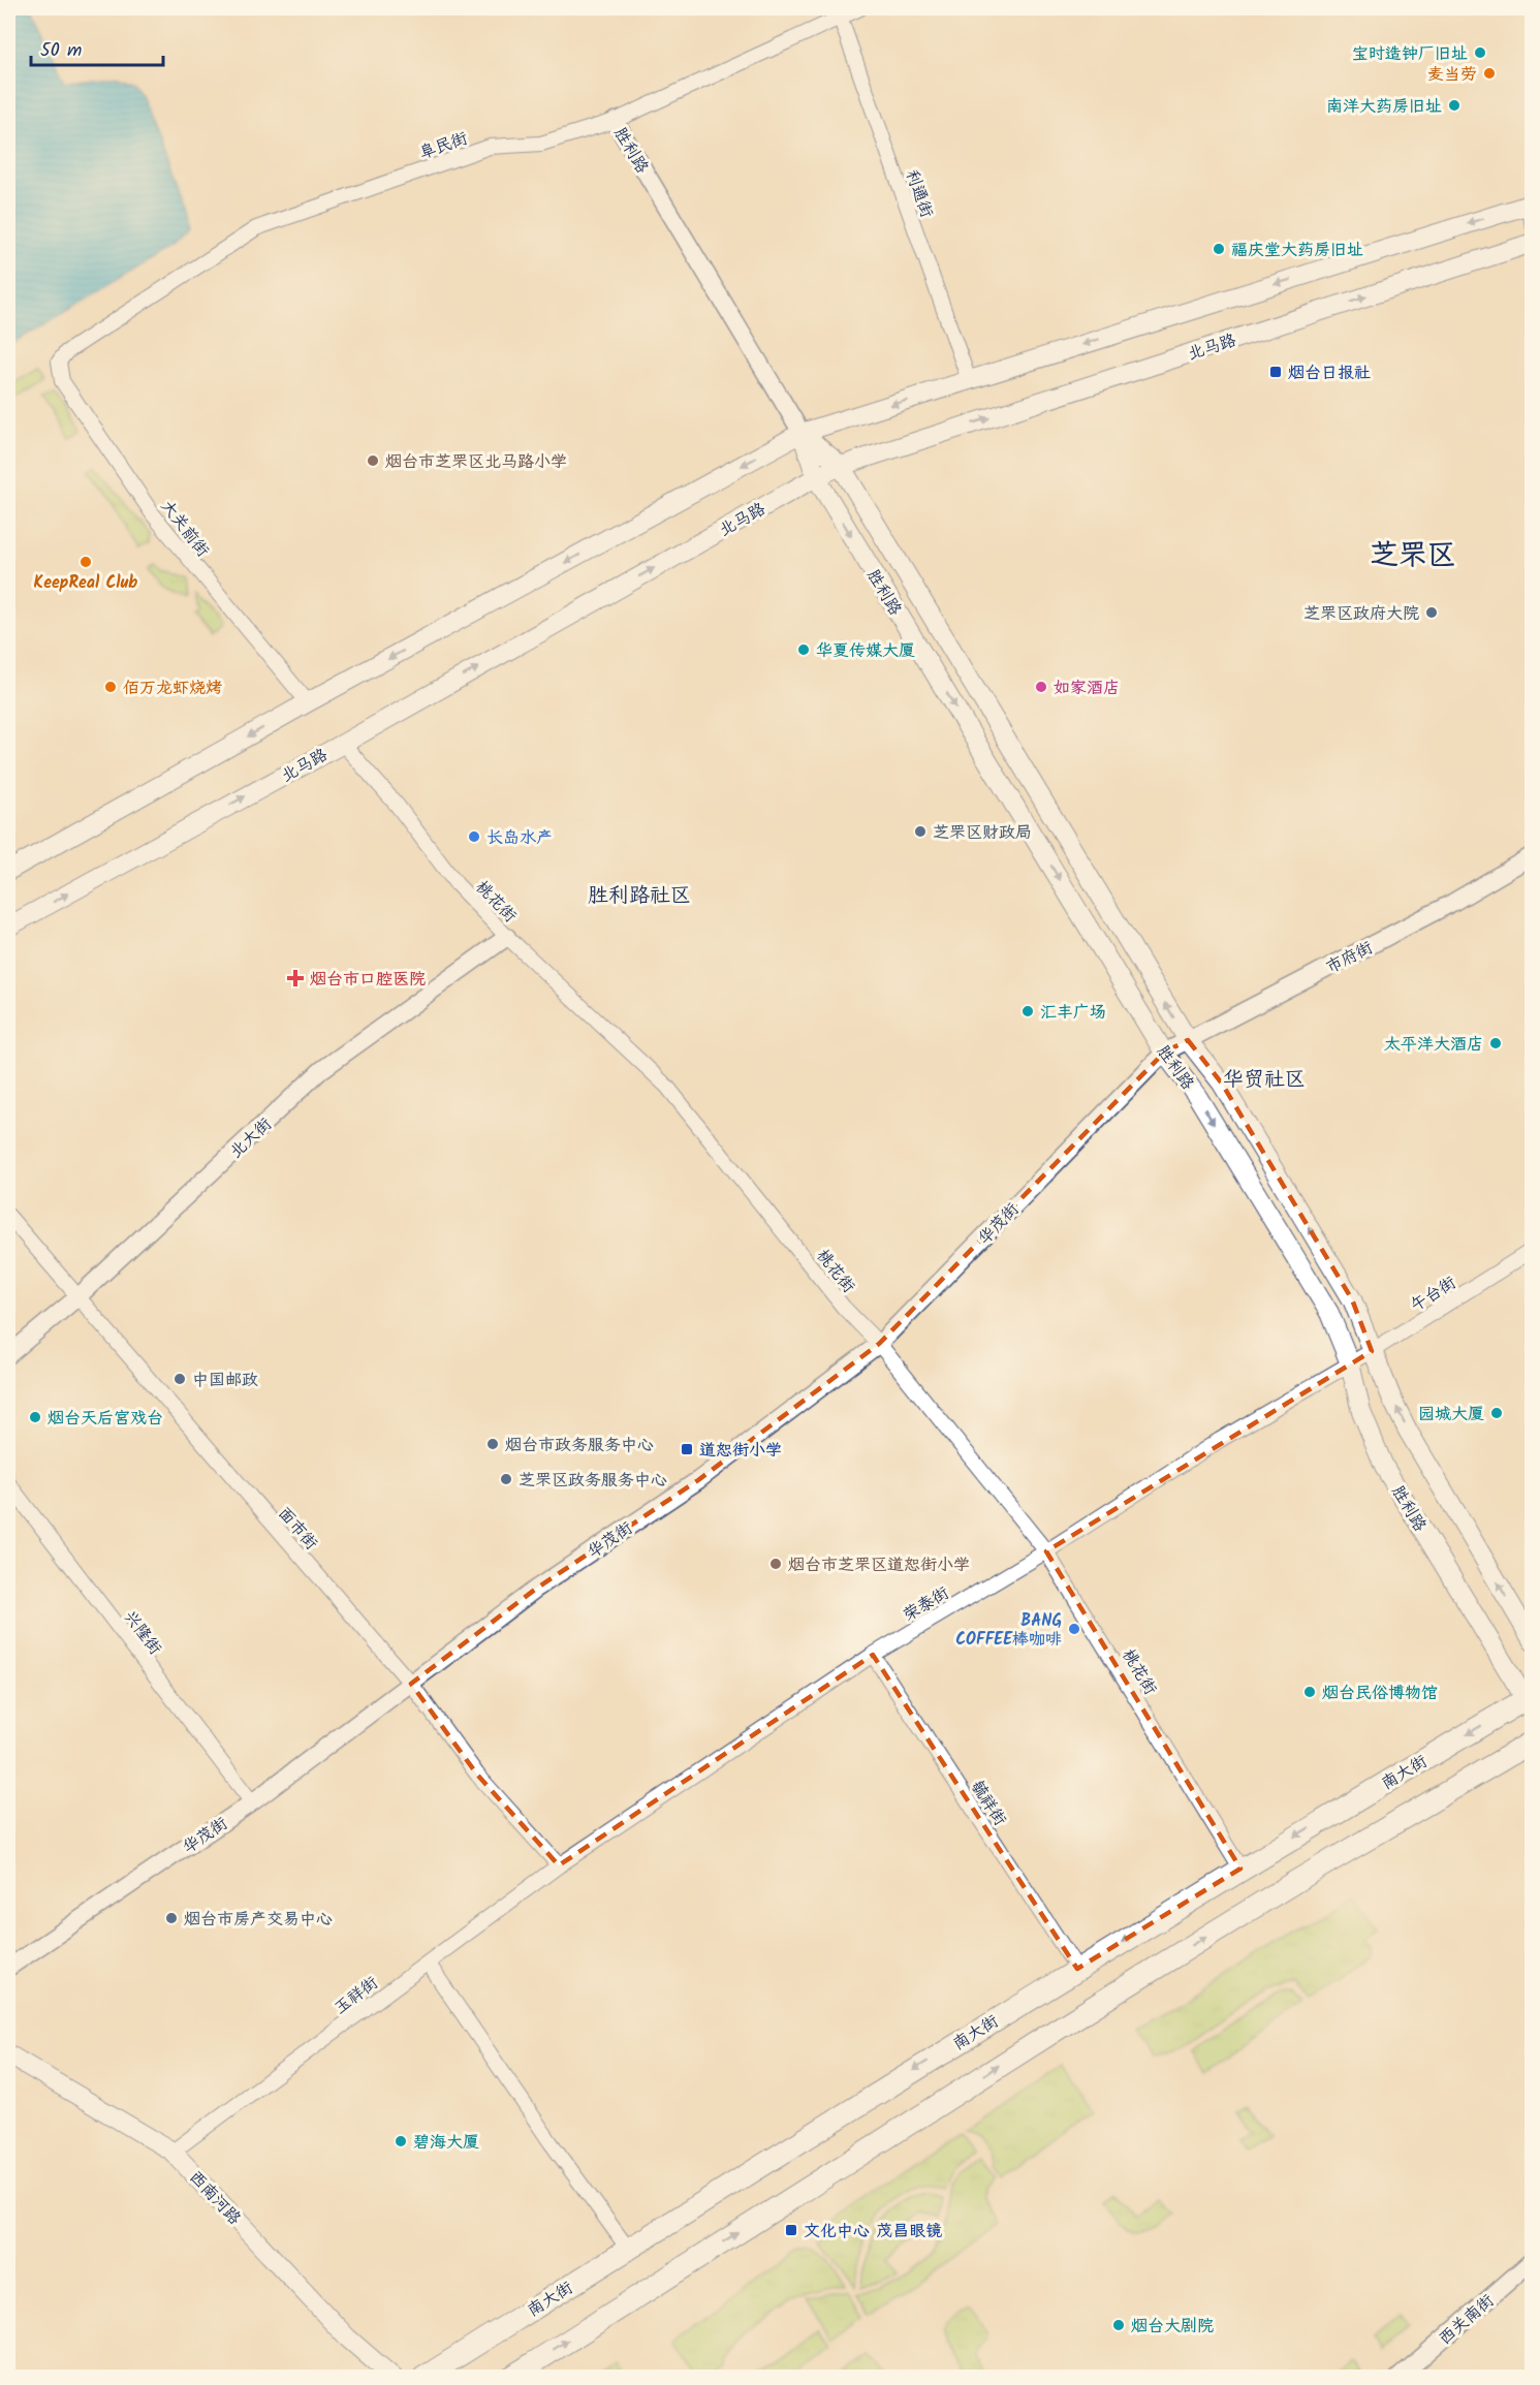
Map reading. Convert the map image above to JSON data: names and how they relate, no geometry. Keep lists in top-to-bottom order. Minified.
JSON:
{"streets":{"main road":["胜利路","北马路","南大街","西南河路"],"street":["阜民街","利通街","大关前街","桃花街","市府街","北大街","华茂街","午台街","面市街","荣泰街","兴隆街","毓祥街","玉祥街","西关南街"]},"crossings":[["阜民街","胜利路"],["阜民街","利通街"],["阜民街","大关前街"],["胜利路","北马路"],["胜利路","市府街"],["胜利路","华茂街"],["胜利路","午台街"],["胜利路","荣泰街"],["胜利路","南大街"],["北马路","桃花街"],["桃花街","北大街"],["桃花街","华茂街"],["桃花街","荣泰街"],["桃花街","南大街"],["市府街","华茂街"],["北大街","面市街"],["华茂街","面市街"],["华茂街","兴隆街"],["午台街","荣泰街"],["面市街","荣泰街"],["面市街","玉祥街"],["荣泰街","毓祥街"],["荣泰街","玉祥街"],["南大街","毓祥街"],["玉祥街","西南河路"]],"districts":["芝罘区","胜利路社区","华贸社区"],"places":{"other":["宝时造钟厂旧址","麦当劳","南洋大药房旧址","福庆堂大药房旧址","烟台市芝罘区北马路小学","KeepReal Club","芝罘区政府大院","华夏传媒大厦","佰万龙虾烧烤","如家酒店","芝罘区财政局","长岛水产","汇丰广场","太平洋大酒店","中国邮政","园城大厦","烟台天后宫戏台","烟台市政务服务中心","芝罘区政务服务中心","烟台市芝罘区道恕街小学","BANG COFFEE棒咖啡","烟台民俗博物馆","烟台市房产交易中心","碧海大厦","烟台大剧院"],"transit":["烟台日报社","道恕街小学","文化中心 茂昌眼镜"],"health":["烟台市口腔医院"]},"scale_bar":"50 m"}
